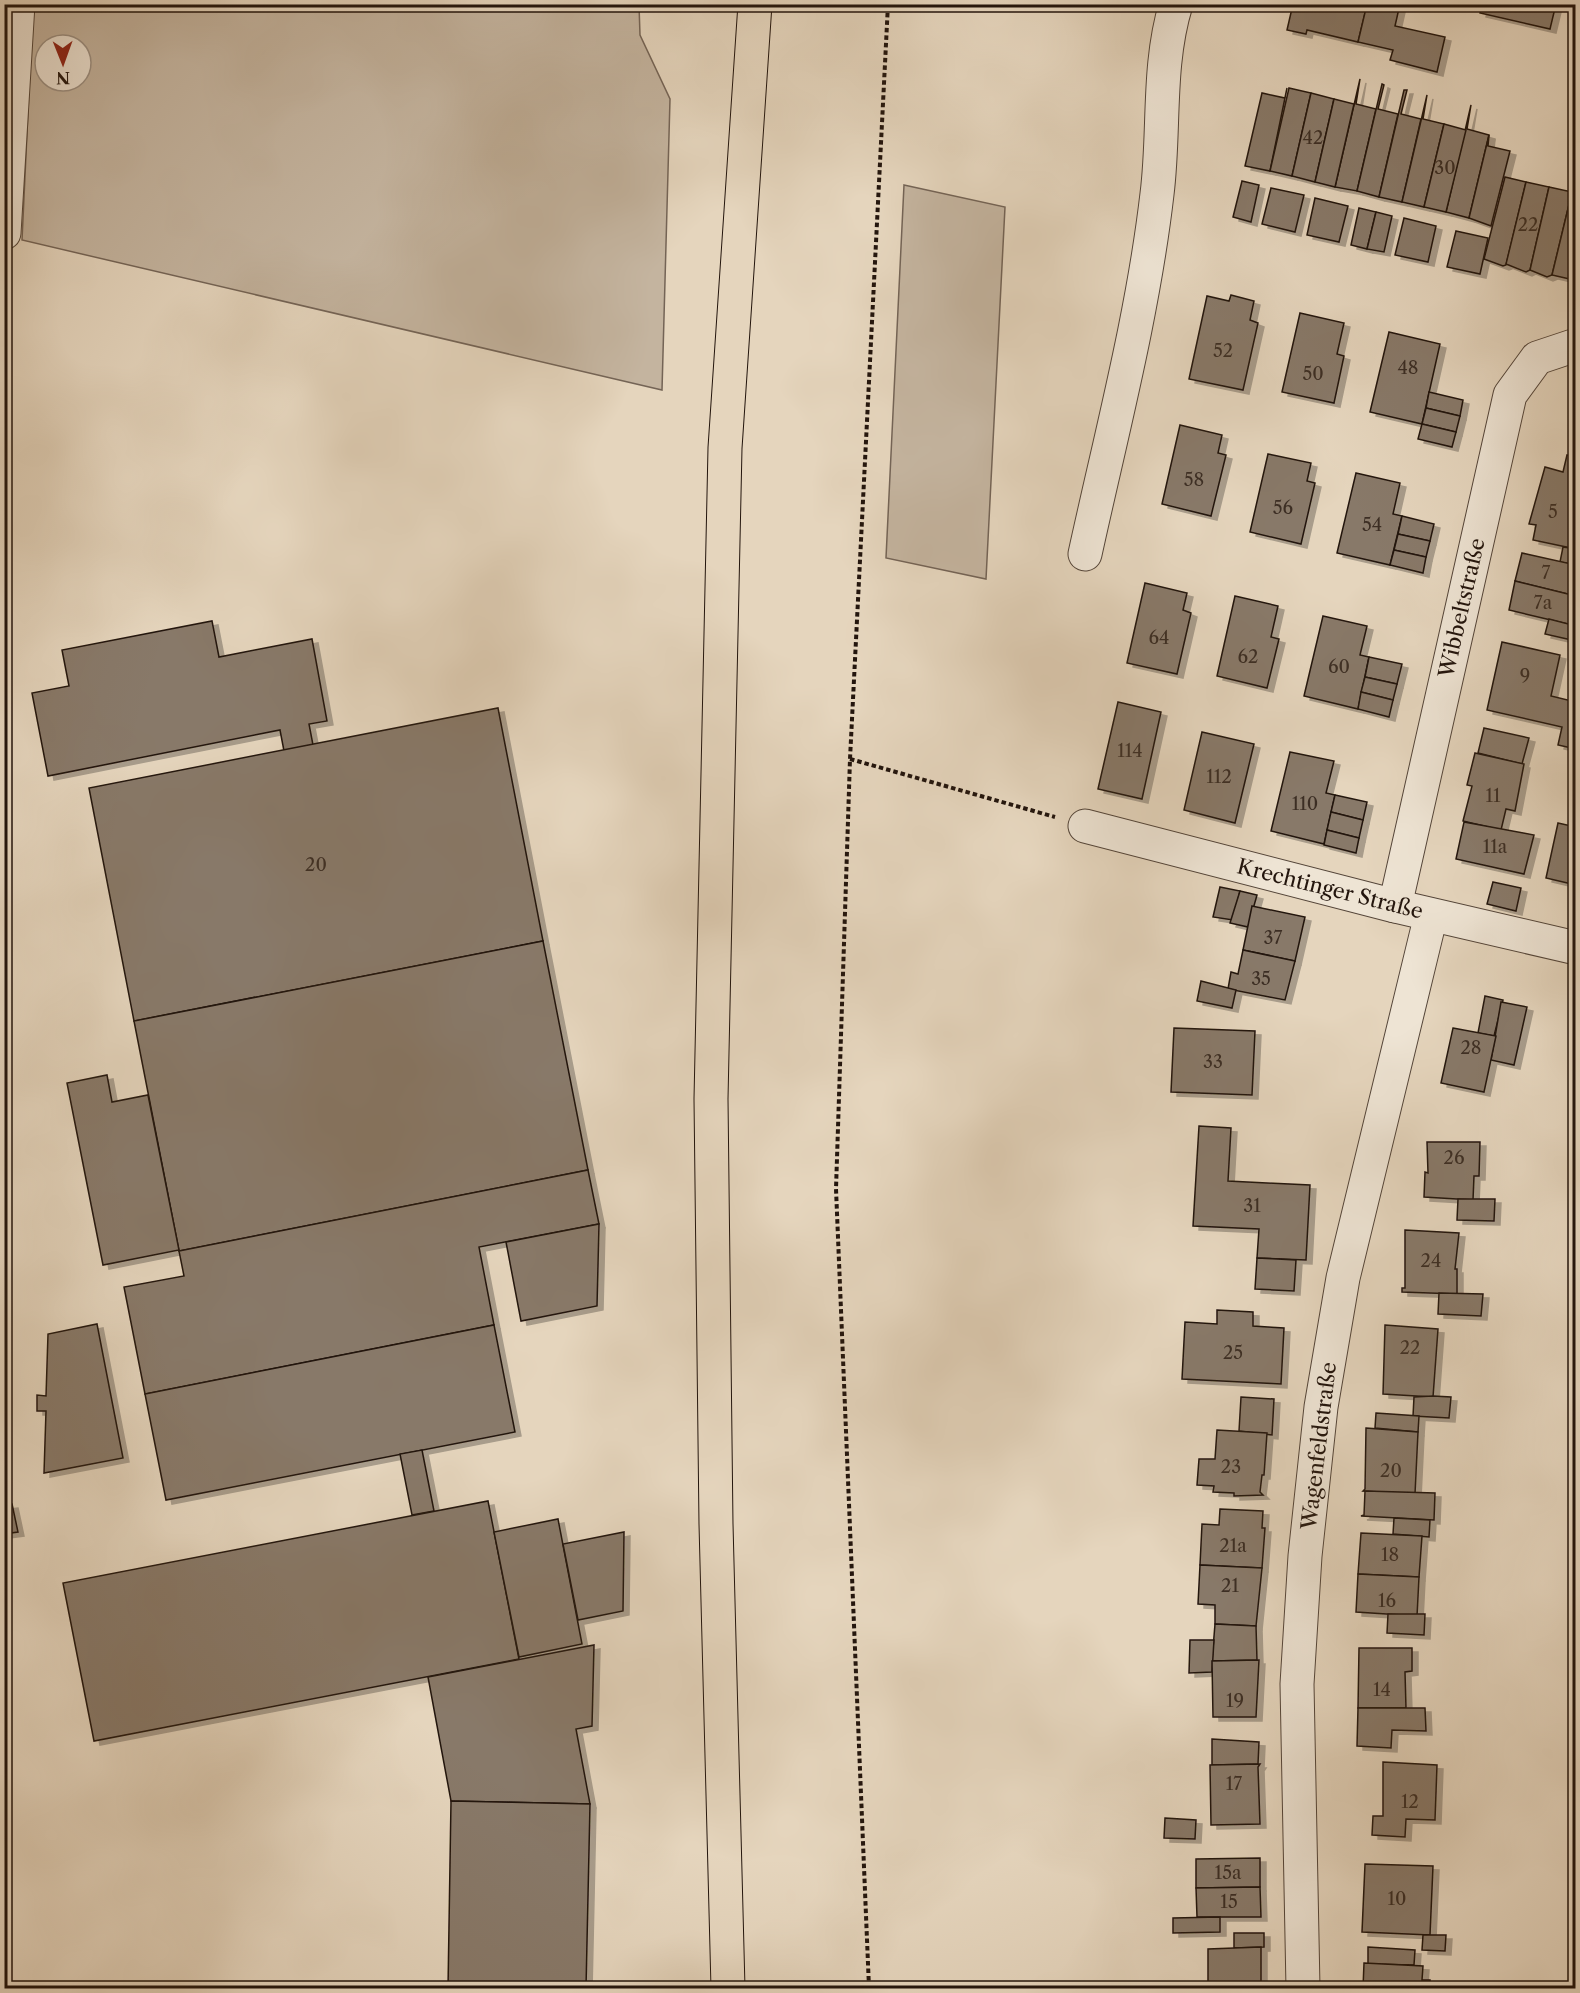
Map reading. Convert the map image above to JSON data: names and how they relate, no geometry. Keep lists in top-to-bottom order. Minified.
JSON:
{"streets":{"street":["Wibbeltstraße","Krechtinger Straße","Wagenfeldstraße"]},"crossings":[["Wibbeltstraße","Krechtinger Straße"],["Krechtinger Straße","Wagenfeldstraße"]],"house_numbers":["42","30","22","52","48","50","58","56","5","54","7","7a","64","62","60","9","114","112","11","110","11a","20","37","35","28","33","26","31","24","22","25","23","20","21a","18","21","16","14","19","17","12","15a","10","15"],"north":"bottom"}
